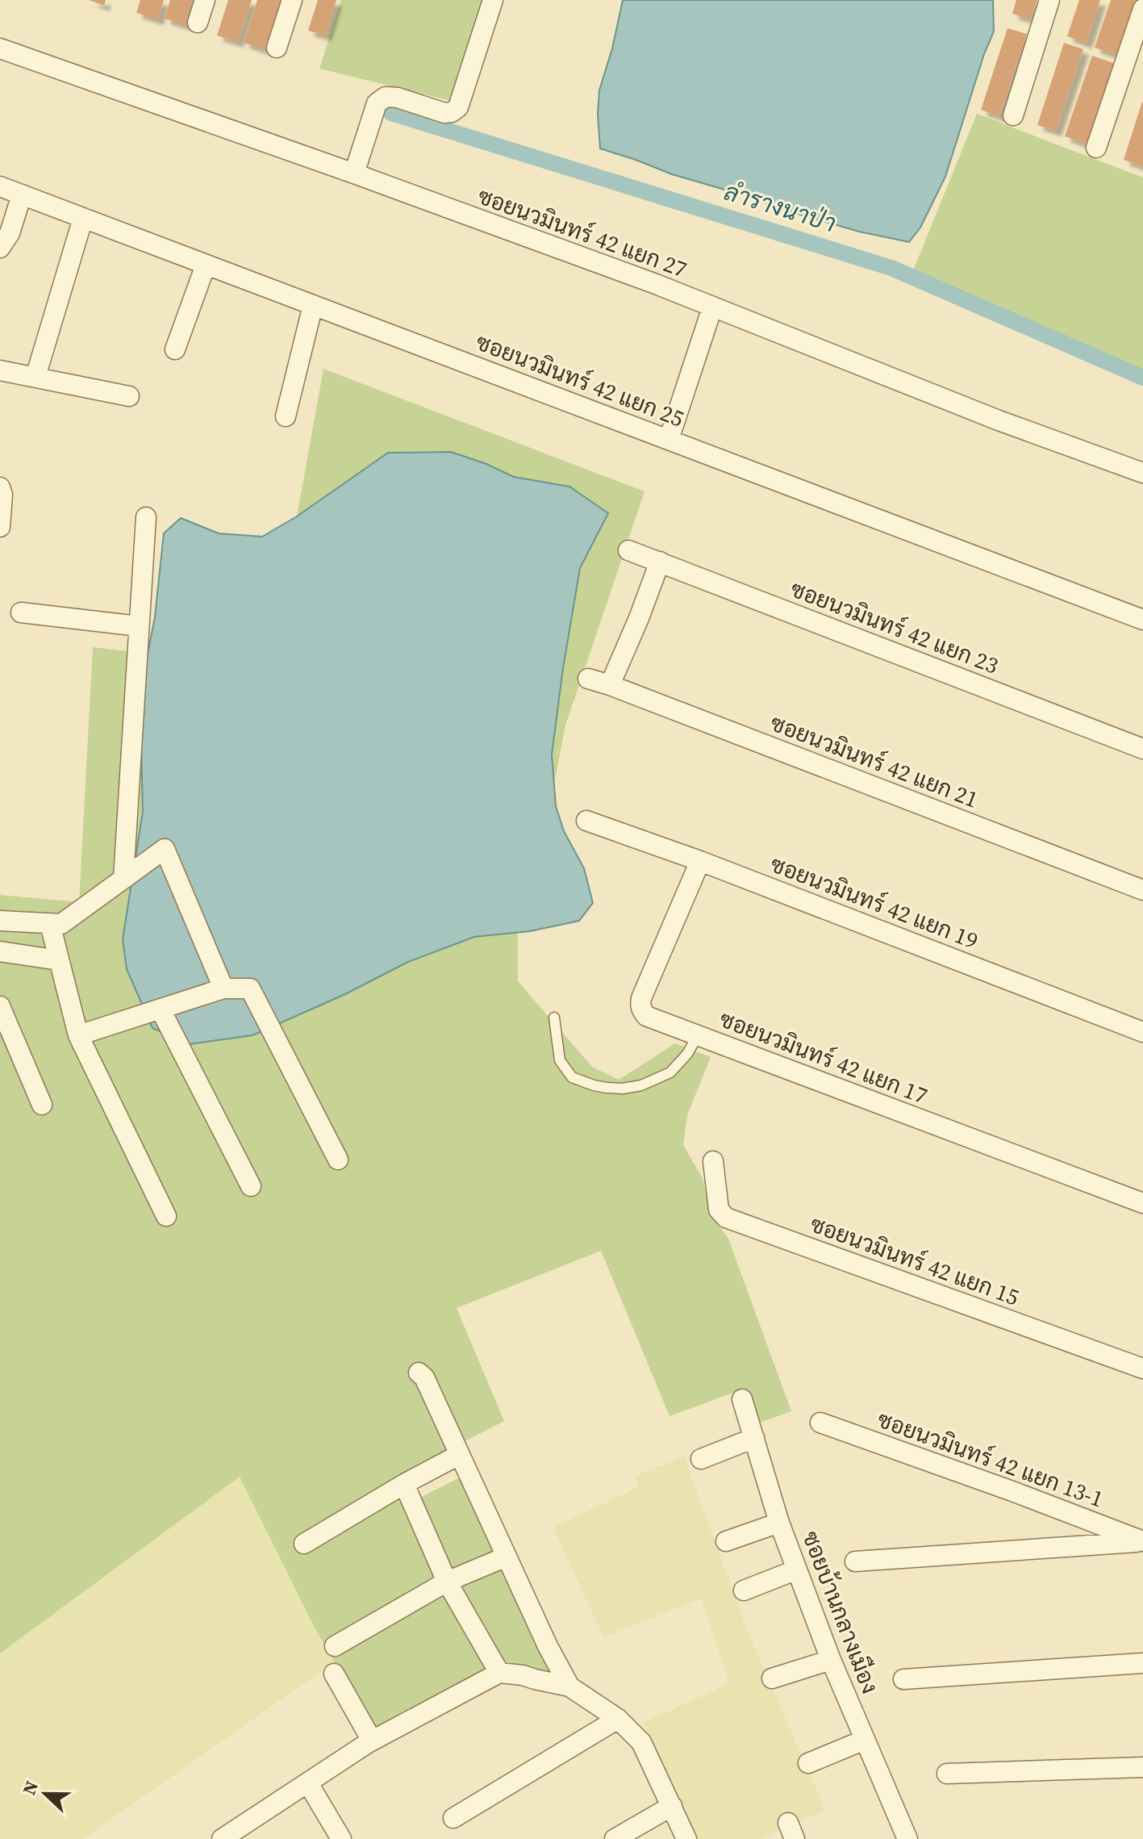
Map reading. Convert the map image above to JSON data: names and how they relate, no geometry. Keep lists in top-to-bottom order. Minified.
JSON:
{"streets":{"street":["ซอยนวมินทร์ 42 แยก 27","ซอยนวมินทร์ 42 แยก 25","ซอยนวมินทร์ 42 แยก 23","ซอยนวมินทร์ 42 แยก 21","ซอยนวมินทร์ 42 แยก 19","ซอยนวมินทร์ 42 แยก 17","ซอยนวมินทร์ 42 แยก 15","ซอยนวมินทร์ 42 แยก 13-1","ซอยบ้านกลางเมือง"]},"crossings":[["ซอยนวมินทร์ 42 แยก 19","ซอยนวมินทร์ 42 แยก 17"]],"water":["ลำรางนาป่า"],"north":"left"}
